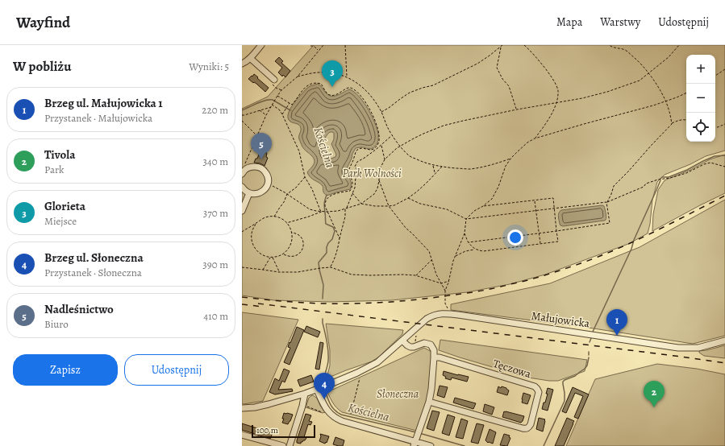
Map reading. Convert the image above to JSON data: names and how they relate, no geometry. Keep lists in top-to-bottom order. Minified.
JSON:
{"streets":{"street":["Małujowicka","Tęczowa"]},"water":["Kościelna"],"parks":["Park Wolności","Słoneczna"],"scale_bar":"100 m","page":{"header":"Wayfind","nav":["Mapa","Warstwy","Udostępnij"],"heading":["W pobliżu","Wyniki: 5"],"map_buttons":["+","−"],"pins":["3","5","1","4","2"],"list":[{"mark":"1","name":"Brzeg ul. Małujowicka 1","note":"Przystanek · Małujowicka","value":"220 m"},{"mark":"2","name":"Tivola","note":"Park","value":"340 m"},{"mark":"3","name":"Glorieta","note":"Miejsce","value":"370 m"},{"mark":"4","name":"Brzeg ul. Słoneczna","note":"Przystanek · Słoneczna","value":"390 m"},{"mark":"5","name":"Nadleśnictwo","note":"Biuro","value":"410 m"}],"buttons":["Zapisz","Udostępnij"],"scale":"100 m"}}
